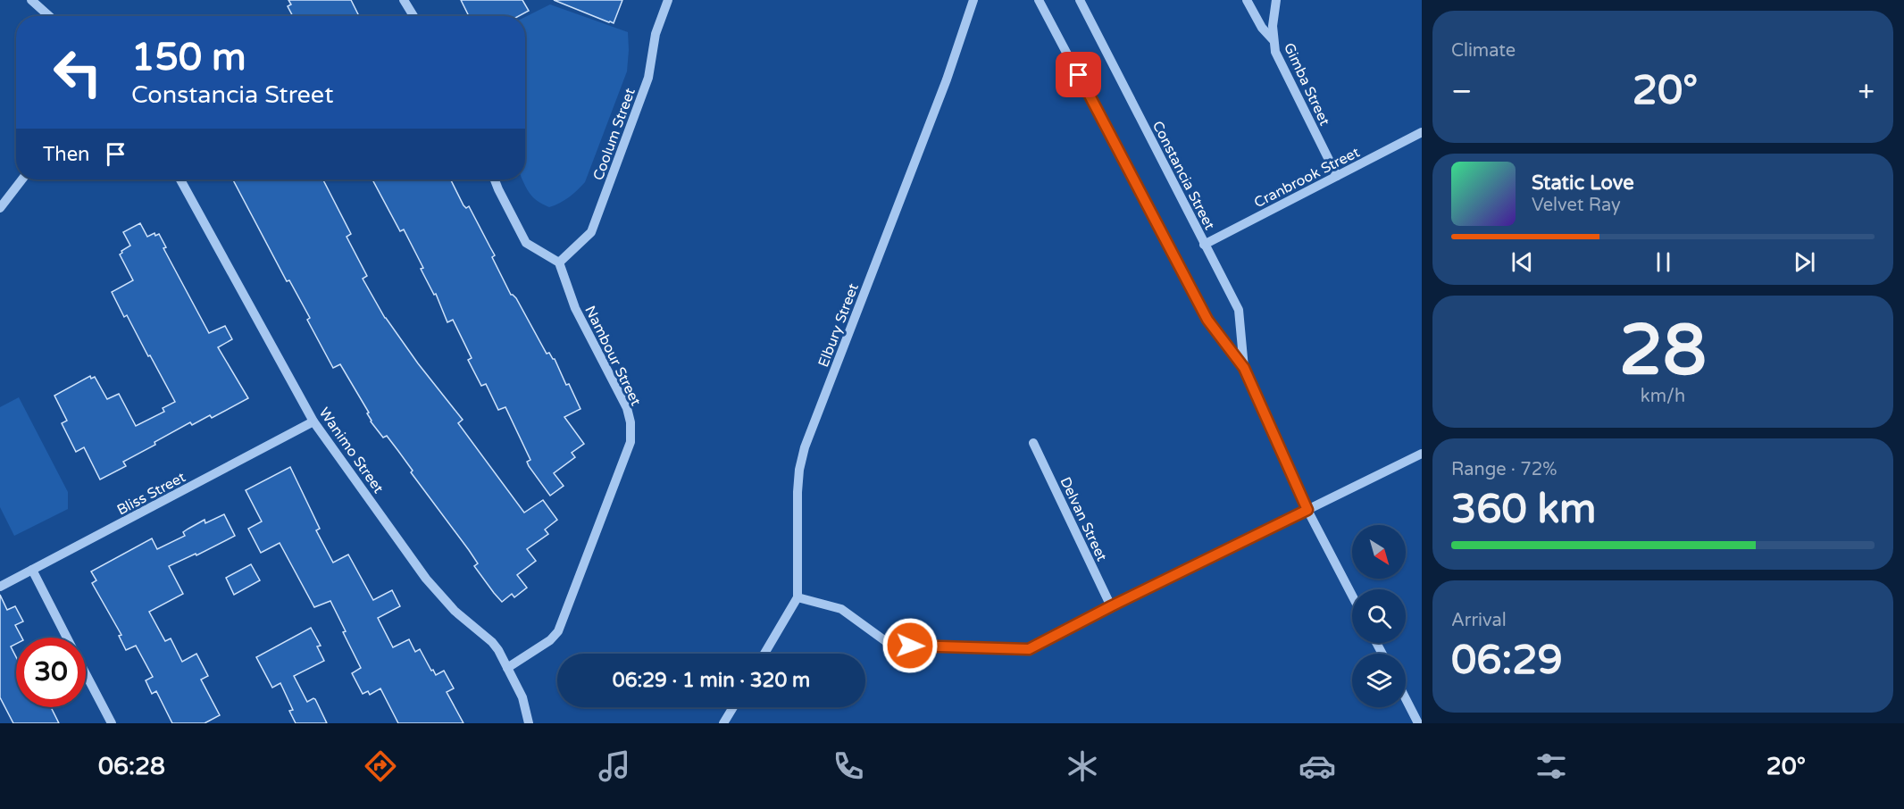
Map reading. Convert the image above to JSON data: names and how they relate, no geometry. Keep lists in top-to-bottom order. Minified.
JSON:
{"streets":{"street":["Gimba Street","Coolum Street","Constancia Street","Cranbrook Street","Elbury Street","Nambour Street","Wanimo Street","Bliss Street","Delvan Street"]},"crossings":[["Gimba Street","Cranbrook Street"],["Coolum Street","Nambour Street"],["Constancia Street","Cranbrook Street"],["Nambour Street","Wanimo Street"],["Wanimo Street","Bliss Street"]],"north":"bottom right","page":{"tile":["Climate",["28","km/h"],["Range · 72%","360 km"],["Arrival","06:29"]],"turn":["150 m","Constancia Street"],"heat":["−","20°","+"],"then":"Then","song":["Static Love","Velvet Ray"],"limit":"30","trip":"06:29 · 1 min · 320 m","tabs":["06:28","20°"]}}
